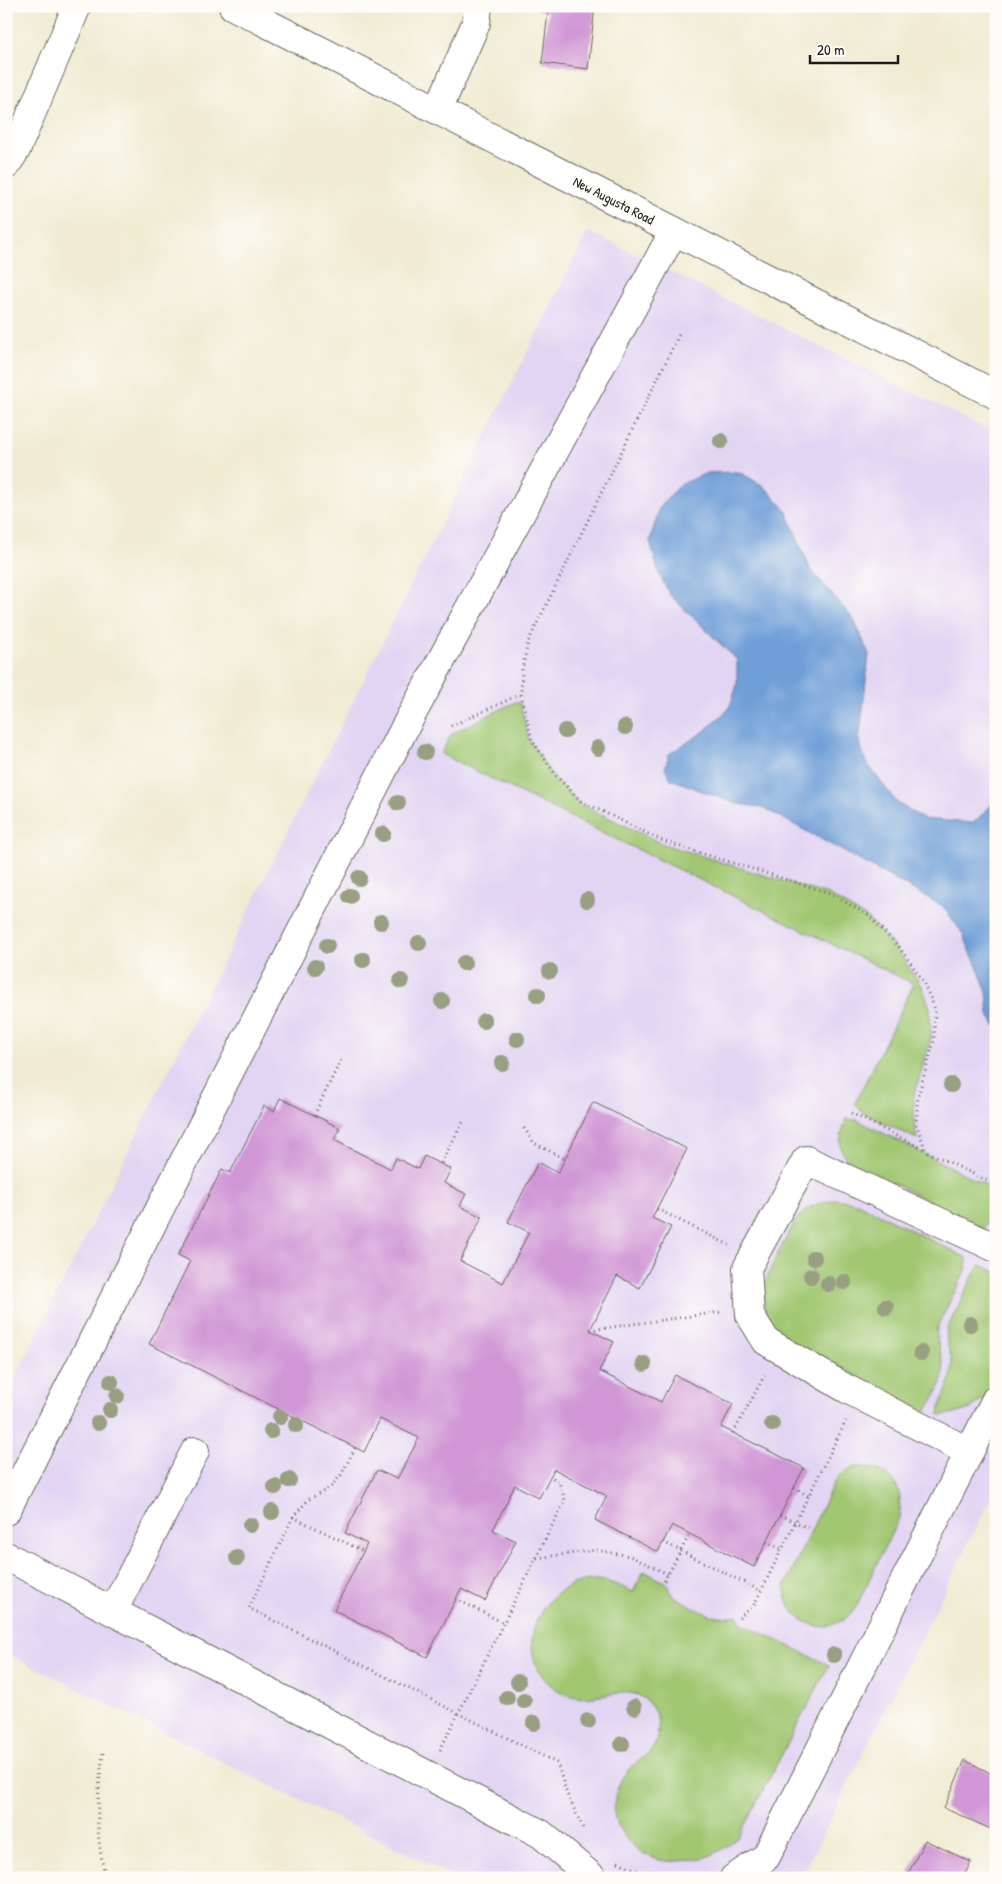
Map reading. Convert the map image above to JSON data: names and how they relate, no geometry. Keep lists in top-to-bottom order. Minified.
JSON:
{"streets":{"street":["New Augusta Road"]},"scale_bar":"20 m"}
